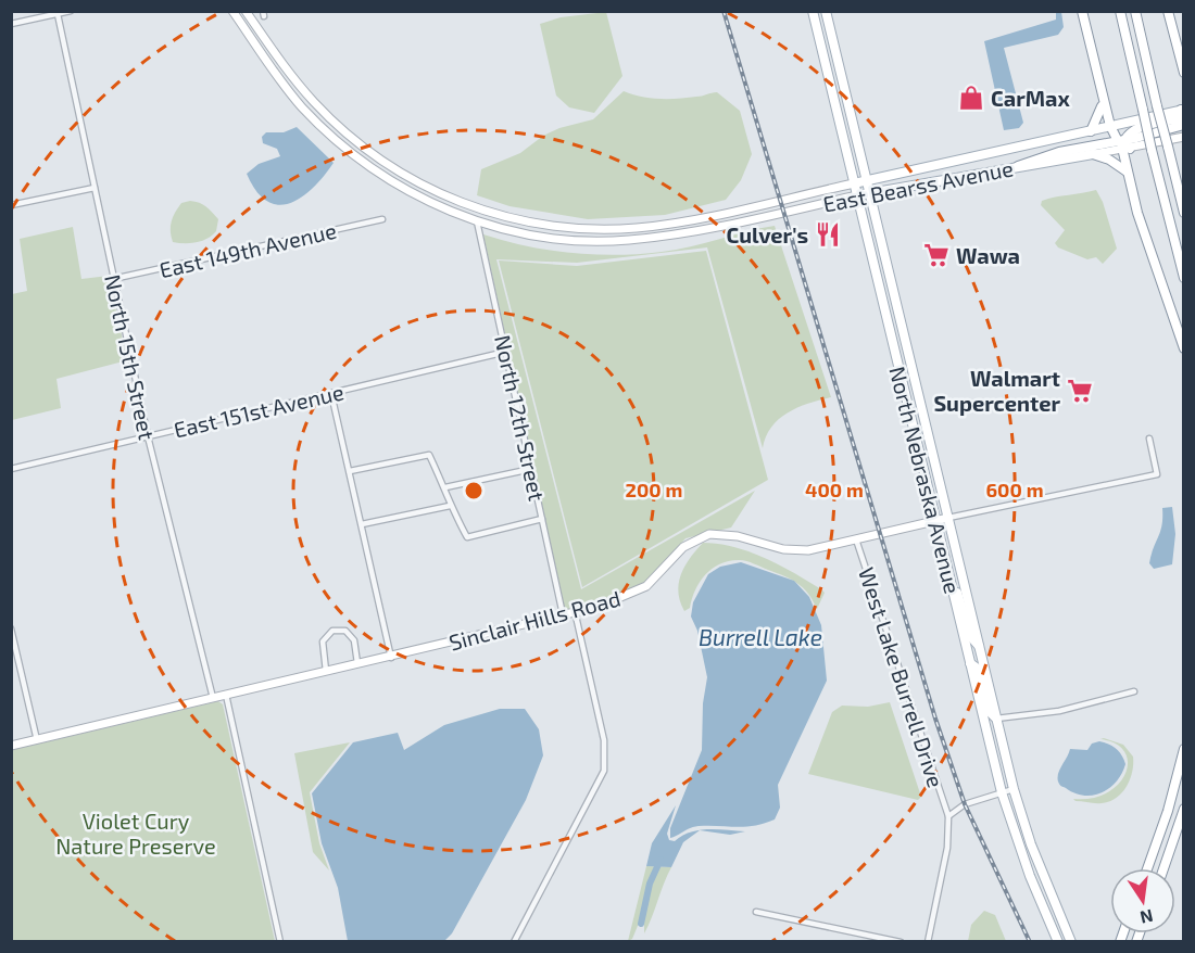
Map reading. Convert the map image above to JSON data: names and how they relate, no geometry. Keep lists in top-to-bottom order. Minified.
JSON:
{"streets":{"main road":["East Bearss Avenue","North Nebraska Avenue","Sinclair Hills Road"],"street":["East 149th Avenue","North 15th Street","East 151st Avenue","North 12th Street","West Lake Burrell Drive"]},"crossings":[["East Bearss Avenue","North 12th Street"],["East Bearss Avenue","North Nebraska Avenue"],["East 149th Avenue","North 15th Street"],["North 15th Street","East 151st Avenue"],["North 15th Street","Sinclair Hills Road"],["East 151st Avenue","North 12th Street"],["North 12th Street","Sinclair Hills Road"],["North Nebraska Avenue","Sinclair Hills Road"],["North Nebraska Avenue","West Lake Burrell Drive"],["Sinclair Hills Road","West Lake Burrell Drive"]],"water":["Burrell Lake"],"parks":["Violet Cury Nature Preserve"],"places":{"shop":["CarMax"],"restaurant":["Culver's"],"supermarket":["Wawa","Walmart Supercenter"]},"north":"bottom","rings":["200 m","400 m","600 m"]}
